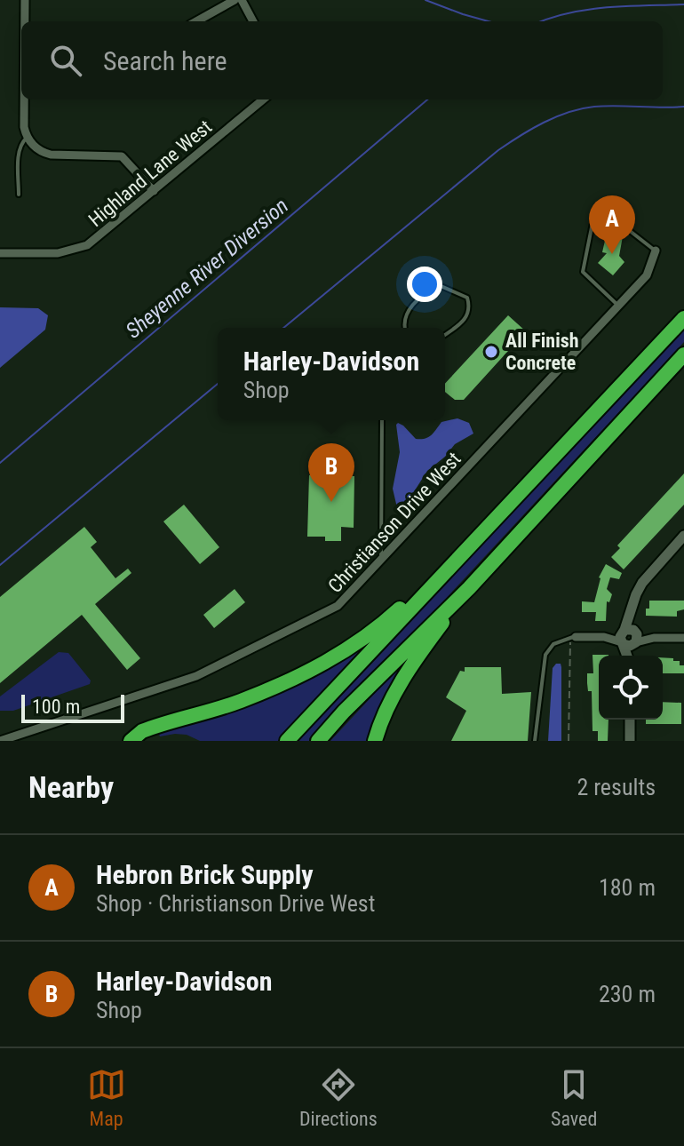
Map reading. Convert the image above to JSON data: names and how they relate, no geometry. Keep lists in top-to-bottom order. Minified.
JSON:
{"streets":{"street":["Highland Lane West","Christianson Drive West"]},"water":["Sheyenne River Diversion"],"places":["All Finish Concrete"],"scale_bar":"100 m","page":{"search":"Search here","pins":["A","B"],"popup":["Harley-Davidson","Shop"],"scale":"100 m","heading":["Nearby","2 results"],"list":[{"mark":"A","name":"Hebron Brick Supply","note":"Shop · Christianson Drive West","value":"180 m"},{"mark":"B","name":"Harley-Davidson","note":"Shop","value":"230 m"}],"nav":["Map","Directions","Saved"]}}
